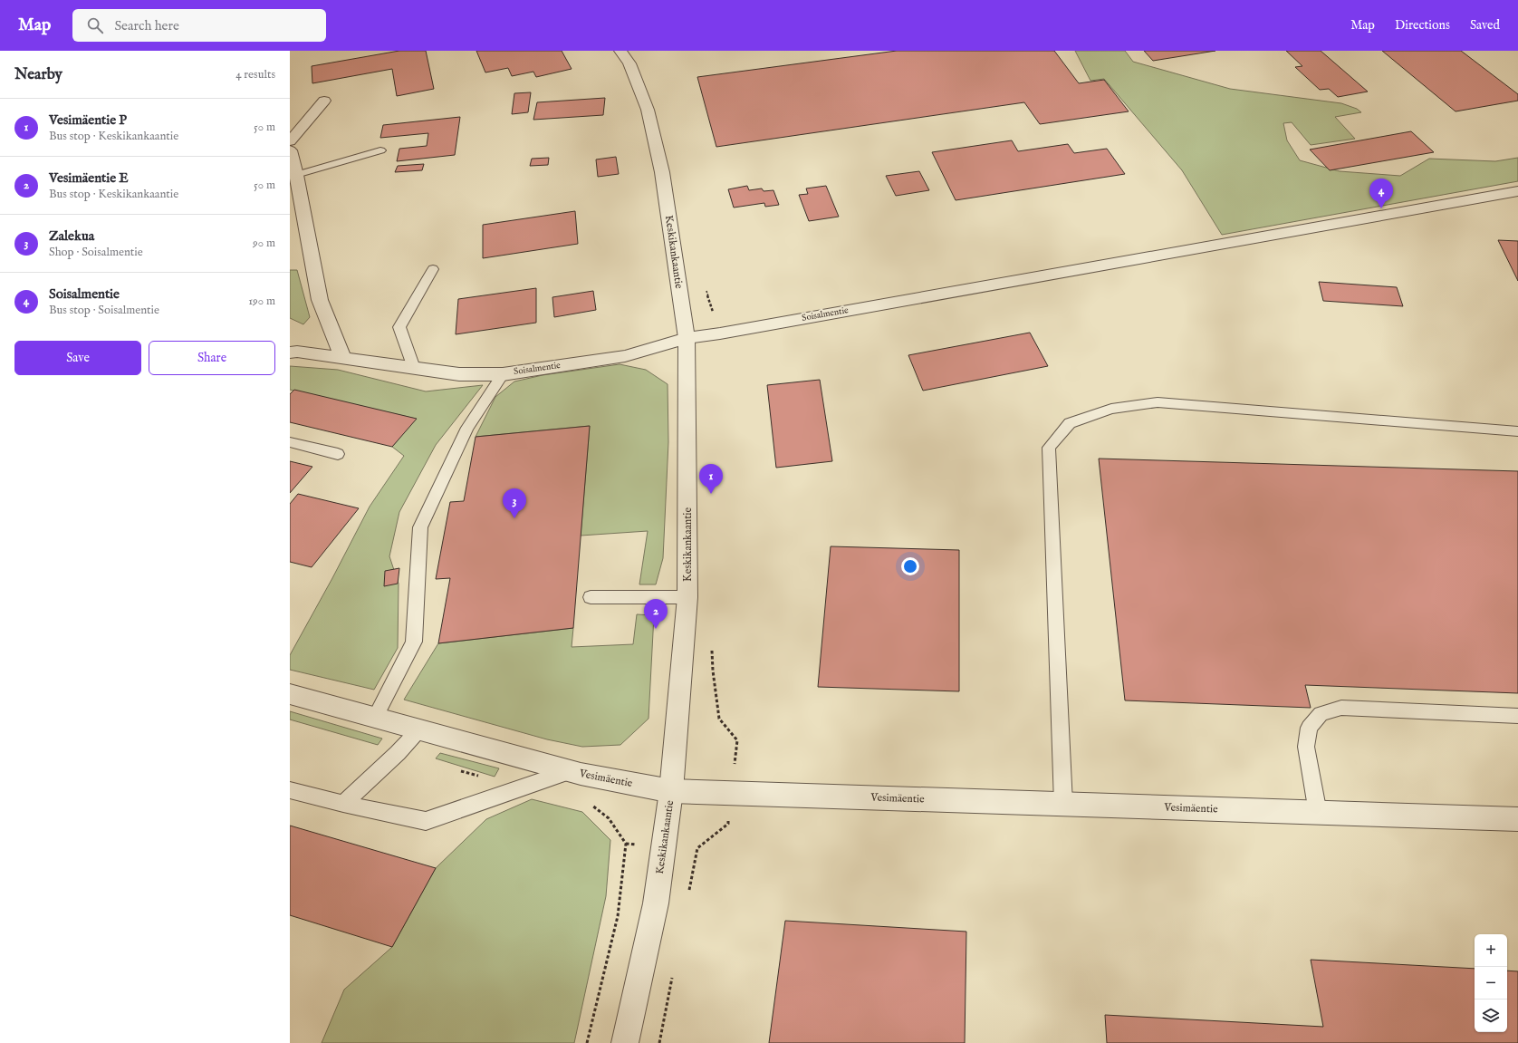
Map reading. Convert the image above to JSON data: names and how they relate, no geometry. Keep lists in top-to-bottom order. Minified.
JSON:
{"streets":{"street":["Keskikankaantie","Soisalmentie","Vesimäentie"]},"crossings":[["Keskikankaantie","Soisalmentie"],["Keskikankaantie","Vesimäentie"]],"page":{"header":"Map","search":"Search here","nav":["Map","Directions","Saved"],"heading":["Nearby","4 results"],"list":[{"mark":"1","name":"Vesimäentie P","note":"Bus stop · Keskikankaantie","value":"50 m"},{"mark":"2","name":"Vesimäentie E","note":"Bus stop · Keskikankaantie","value":"50 m"},{"mark":"3","name":"Zalekua","note":"Shop · Soisalmentie","value":"90 m"},{"mark":"4","name":"Soisalmentie","note":"Bus stop · Soisalmentie","value":"190 m"}],"pins":["4","1","3","2"],"buttons":["Save","Share"],"map_buttons":["+","−"]}}
